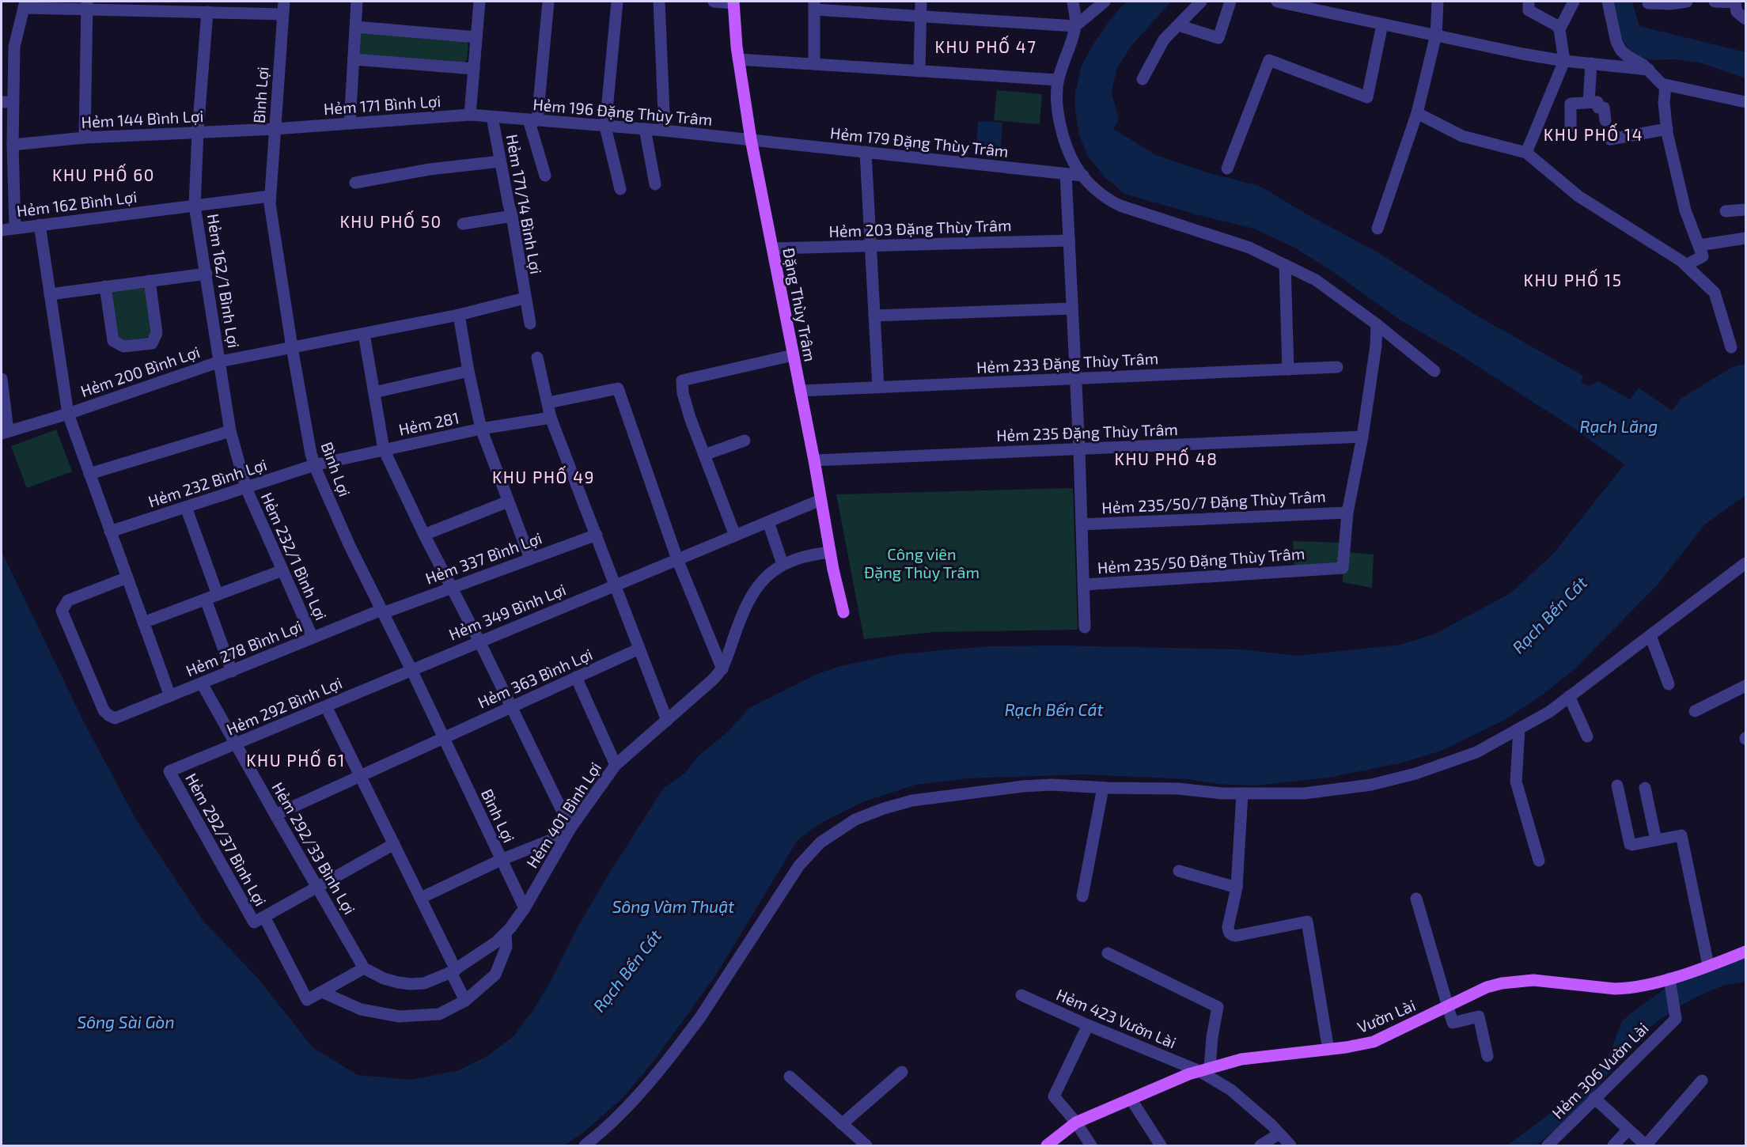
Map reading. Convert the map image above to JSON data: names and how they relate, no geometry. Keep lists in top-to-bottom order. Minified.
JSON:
{"streets":{"main road":["Đặng Thùy Trâm","Vườn Lài"],"street":["Bình Lợi","Hẻm 171 Bình Lợi","Hẻm 196 Đặng Thùy Trâm","Hẻm 144 Bình Lợi","Hẻm 179 Đặng Thùy Trâm","Hẻm 162 Bình Lợi","Hẻm 171/14 Bình Lợi","Hẻm 203 Đặng Thùy Trâm","Hẻm 162/1 Bình Lợi","Hẻm 233 Đặng Thùy Trâm","Hẻm 200 Bình Lợi","Hẻm 281","Hẻm 235 Đặng Thùy Trâm","Hẻm 232 Bình Lợi","Hẻm 235/50/7 Đặng Thùy Trâm","Hẻm 232/1 Bình Lợi","Hẻm 337 Bình Lợi","Hẻm 235/50 Đặng Thùy Trâm","Hẻm 349 Bình Lợi","Hẻm 278 Bình Lợi","Hẻm 363 Bình Lợi","Hẻm 292 Bình Lợi","Hẻm 401 Bình Lợi","Hẻm 292/37 Bình Lợi","Hẻm 292/33 Bình Lợi","Hẻm 423 Vườn Lài","Hẻm 306 Vườn Lài"]},"crossings":[["Bình Lợi","Hẻm 171 Bình Lợi"],["Bình Lợi","Hẻm 144 Bình Lợi"],["Bình Lợi","Hẻm 162 Bình Lợi"],["Bình Lợi","Hẻm 200 Bình Lợi"],["Bình Lợi","Hẻm 281"],["Bình Lợi","Hẻm 232 Bình Lợi"],["Bình Lợi","Hẻm 337 Bình Lợi"],["Bình Lợi","Hẻm 349 Bình Lợi"],["Bình Lợi","Hẻm 278 Bình Lợi"],["Bình Lợi","Hẻm 363 Bình Lợi"],["Bình Lợi","Hẻm 292 Bình Lợi"],["Bình Lợi","Hẻm 401 Bình Lợi"],["Hẻm 171 Bình Lợi","Hẻm 196 Đặng Thùy Trâm"],["Hẻm 171 Bình Lợi","Hẻm 144 Bình Lợi"],["Hẻm 171 Bình Lợi","Hẻm 171/14 Bình Lợi"],["Hẻm 196 Đặng Thùy Trâm","Hẻm 179 Đặng Thùy Trâm"],["Hẻm 196 Đặng Thùy Trâm","Hẻm 171/14 Bình Lợi"],["Hẻm 196 Đặng Thùy Trâm","Đặng Thùy Trâm"],["Hẻm 144 Bình Lợi","Hẻm 162/1 Bình Lợi"],["Hẻm 179 Đặng Thùy Trâm","Đặng Thùy Trâm"],["Hẻm 179 Đặng Thùy Trâm","Hẻm 235/50 Đặng Thùy Trâm"],["Hẻm 162 Bình Lợi","Hẻm 162/1 Bình Lợi"],["Hẻm 171/14 Bình Lợi","Hẻm 200 Bình Lợi"],["Hẻm 203 Đặng Thùy Trâm","Đặng Thùy Trâm"],["Hẻm 203 Đặng Thùy Trâm","Hẻm 235/50 Đặng Thùy Trâm"],["Hẻm 162/1 Bình Lợi","Hẻm 200 Bình Lợi"],["Hẻm 162/1 Bình Lợi","Hẻm 232/1 Bình Lợi"],["Đặng Thùy Trâm","Hẻm 233 Đặng Thùy Trâm"],["Đặng Thùy Trâm","Hẻm 235 Đặng Thùy Trâm"],["Đặng Thùy Trâm","Hẻm 349 Bình Lợi"],["Hẻm 233 Đặng Thùy Trâm","Hẻm 235/50 Đặng Thùy Trâm"],["Hẻm 281","Hẻm 232 Bình Lợi"],["Hẻm 235 Đặng Thùy Trâm","Hẻm 235/50 Đặng Thùy Trâm"],["Hẻm 232 Bình Lợi","Hẻm 232/1 Bình Lợi"],["Hẻm 235/50/7 Đặng Thùy Trâm","Hẻm 235/50 Đặng Thùy Trâm"],["Hẻm 232/1 Bình Lợi","Hẻm 278 Bình Lợi"],["Hẻm 337 Bình Lợi","Hẻm 278 Bình Lợi"],["Hẻm 349 Bình Lợi","Hẻm 292 Bình Lợi"],["Hẻm 278 Bình Lợi","Hẻm 292/33 Bình Lợi"],["Hẻm 363 Bình Lợi","Hẻm 292/33 Bình Lợi"],["Hẻm 292 Bình Lợi","Hẻm 292/37 Bình Lợi"],["Hẻm 292 Bình Lợi","Hẻm 292/33 Bình Lợi"],["Hẻm 401 Bình Lợi","Hẻm 292/33 Bình Lợi"],["Vườn Lài","Hẻm 423 Vườn Lài"],["Vườn Lài","Hẻm 306 Vườn Lài"]],"districts":["KHU PHỐ 47","KHU PHỐ 14","KHU PHỐ 60","KHU PHỐ 50","KHU PHỐ 15","KHU PHỐ 48","KHU PHỐ 49","KHU PHỐ 61"],"water":["Rạch Lăng","Rạch Bến Cát","Sông Vàm Thuật","Sông Sài Gòn"],"parks":["Công viên Đặng Thùy Trâm"]}
